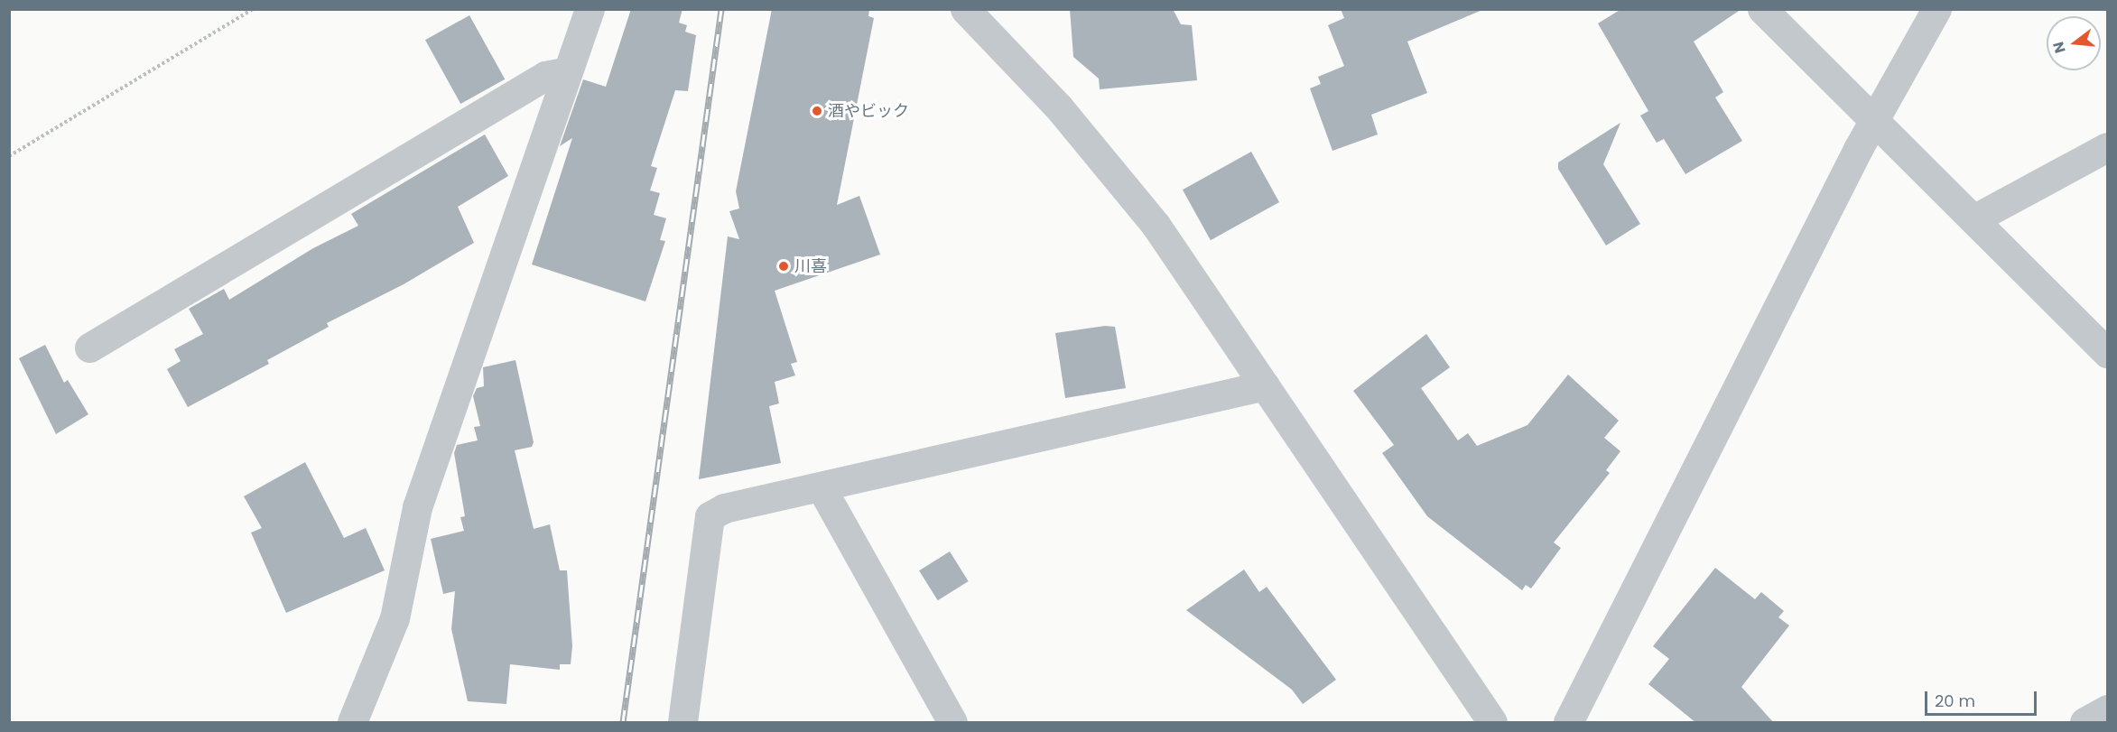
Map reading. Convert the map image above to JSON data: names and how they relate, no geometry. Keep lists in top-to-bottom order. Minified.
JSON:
{"places":["酒やビック","川喜"],"scale_bar":"20 m","north":"left"}
